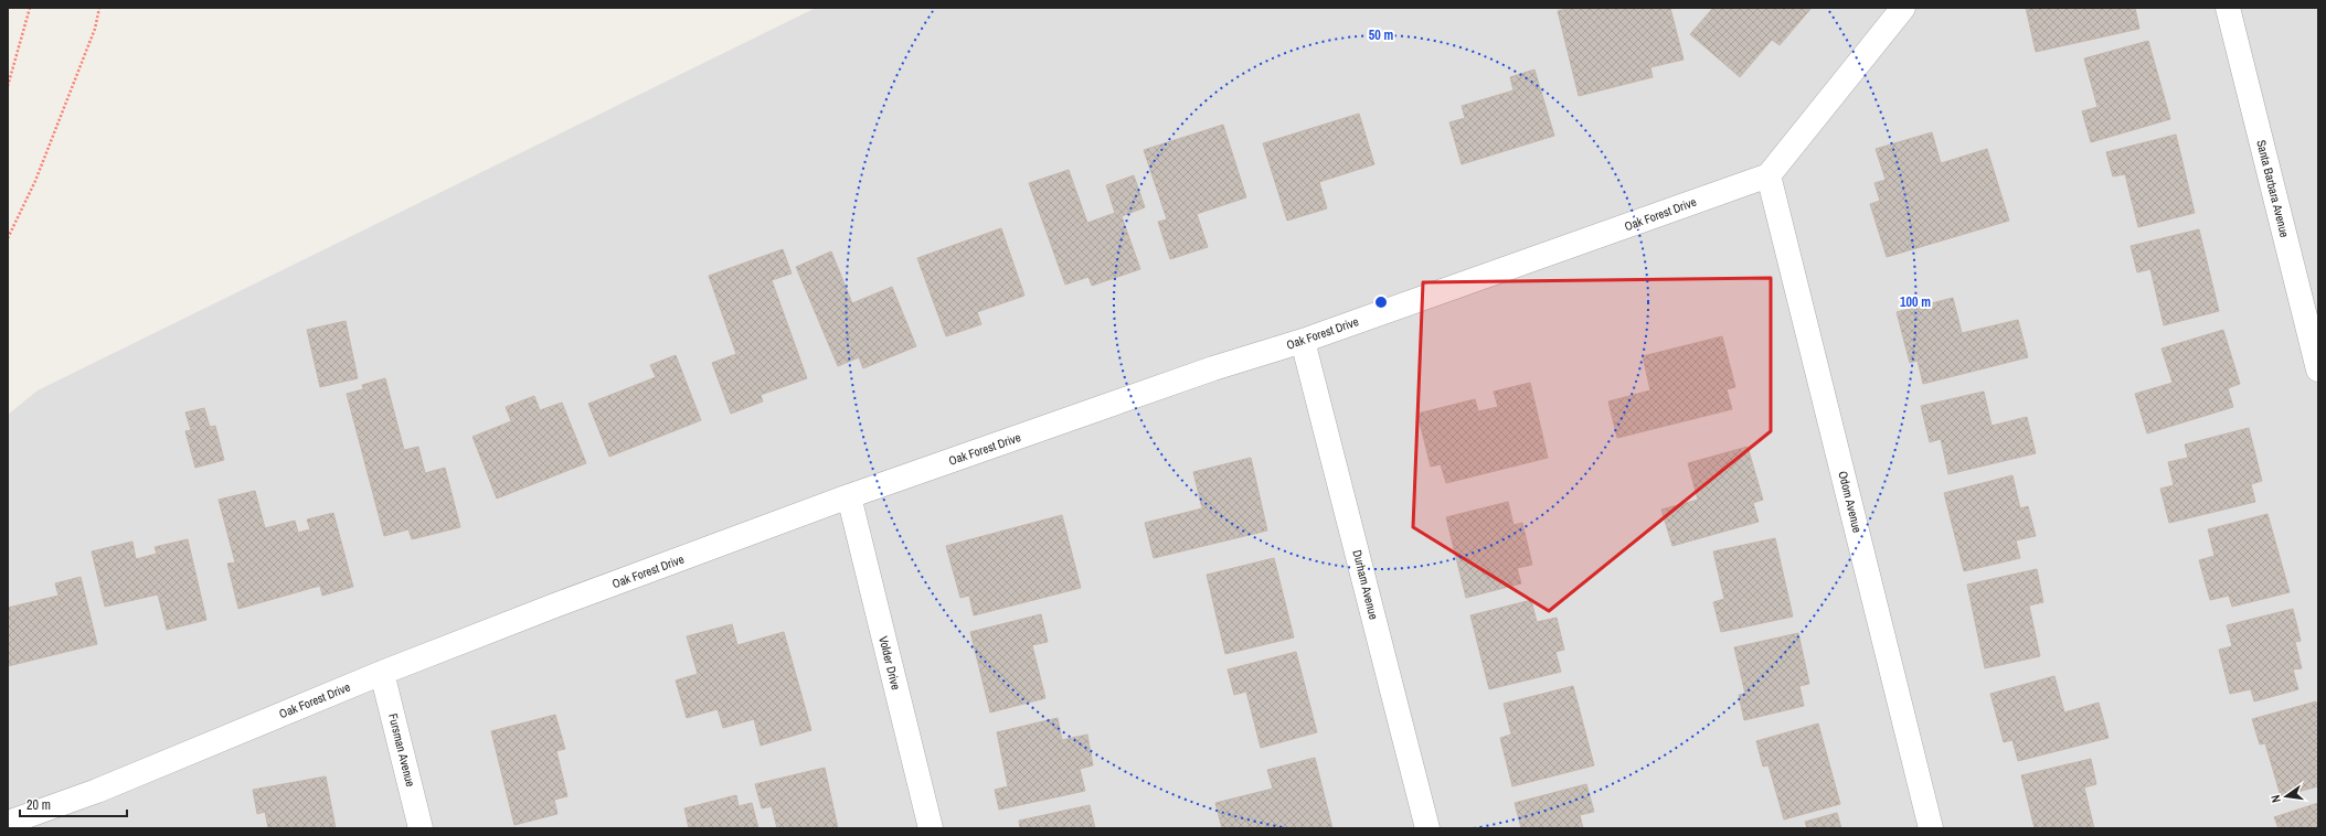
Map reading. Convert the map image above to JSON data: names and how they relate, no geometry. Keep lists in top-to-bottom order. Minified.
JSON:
{"streets":{"street":["Santa Barbara Avenue","Oak Forest Drive","Odom Avenue","Durham Avenue","Volder Drive","Fursman Avenue"]},"crossings":[["Oak Forest Drive","Odom Avenue"],["Oak Forest Drive","Durham Avenue"],["Oak Forest Drive","Volder Drive"],["Oak Forest Drive","Fursman Avenue"]],"scale_bar":"20 m","north":"left","rings":["50 m","100 m"]}
